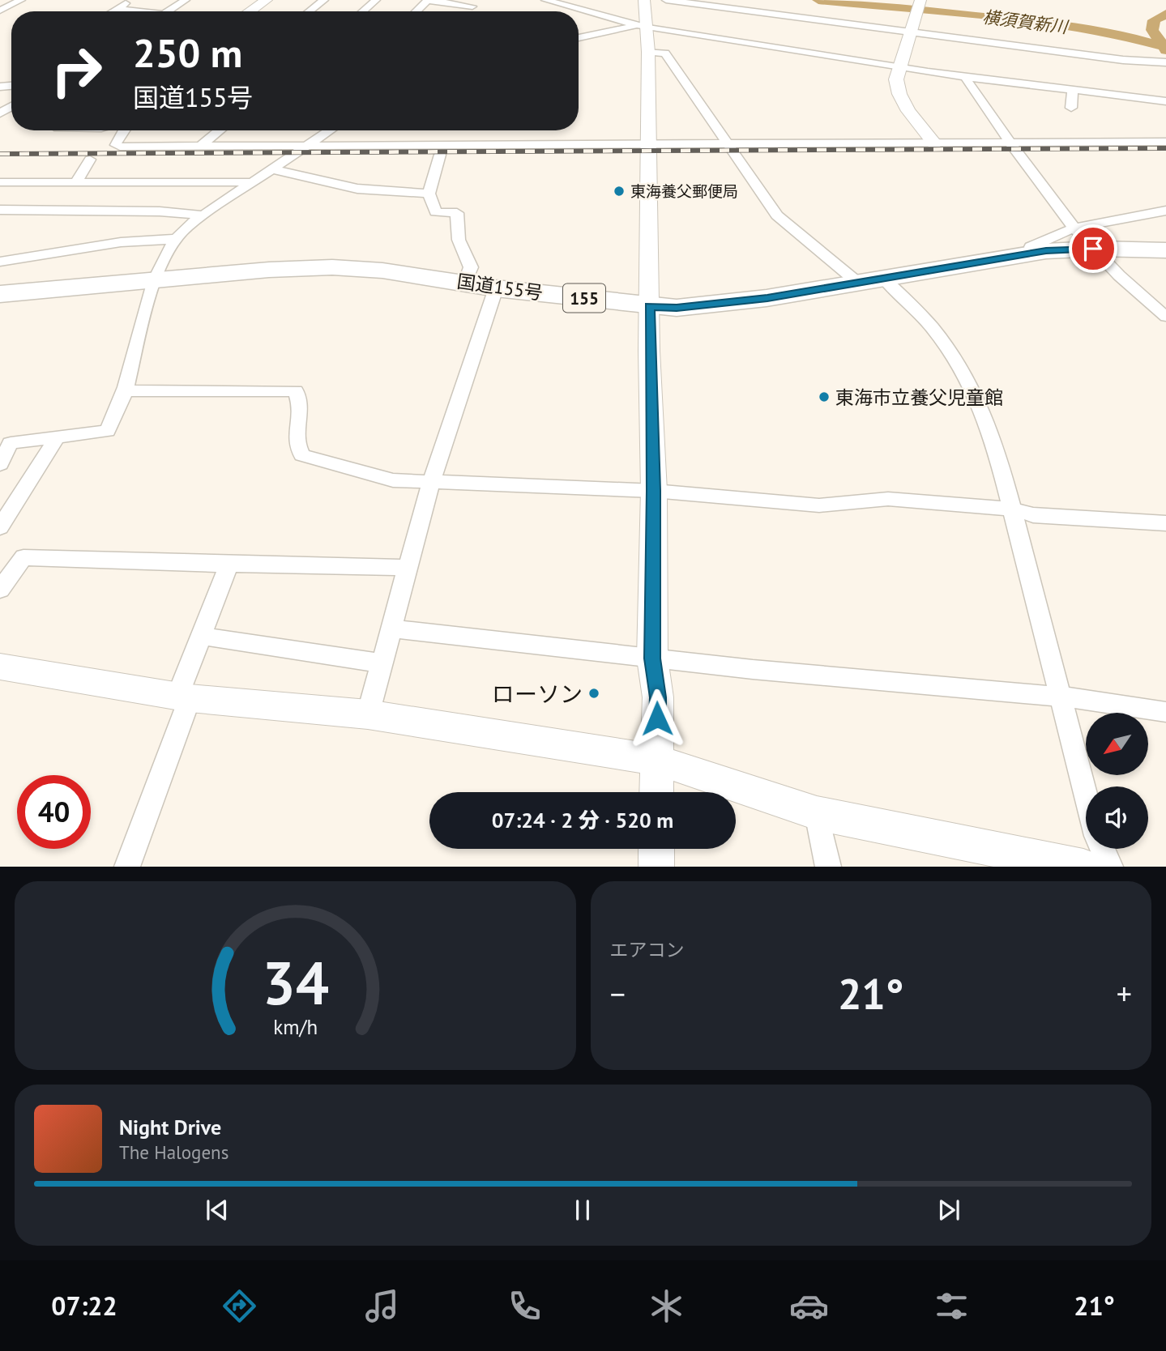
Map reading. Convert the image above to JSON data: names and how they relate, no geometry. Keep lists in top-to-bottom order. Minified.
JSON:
{"streets":{"highway":["国道155号","155"]},"water":["横須賀新川"],"places":["東海養父郵便局","東海市立養父児童館","ローソン"],"north":"bottom left","page":{"turn":["250 m","国道155号"],"limit":"40","trip":"07:24 · 2 分 · 520 m","tile":"エアコン","heat":["−","21°","+"],"song":["Night Drive","The Halogens"],"tabs":["07:22","21°"],"gauge":["34","km/h"]}}
